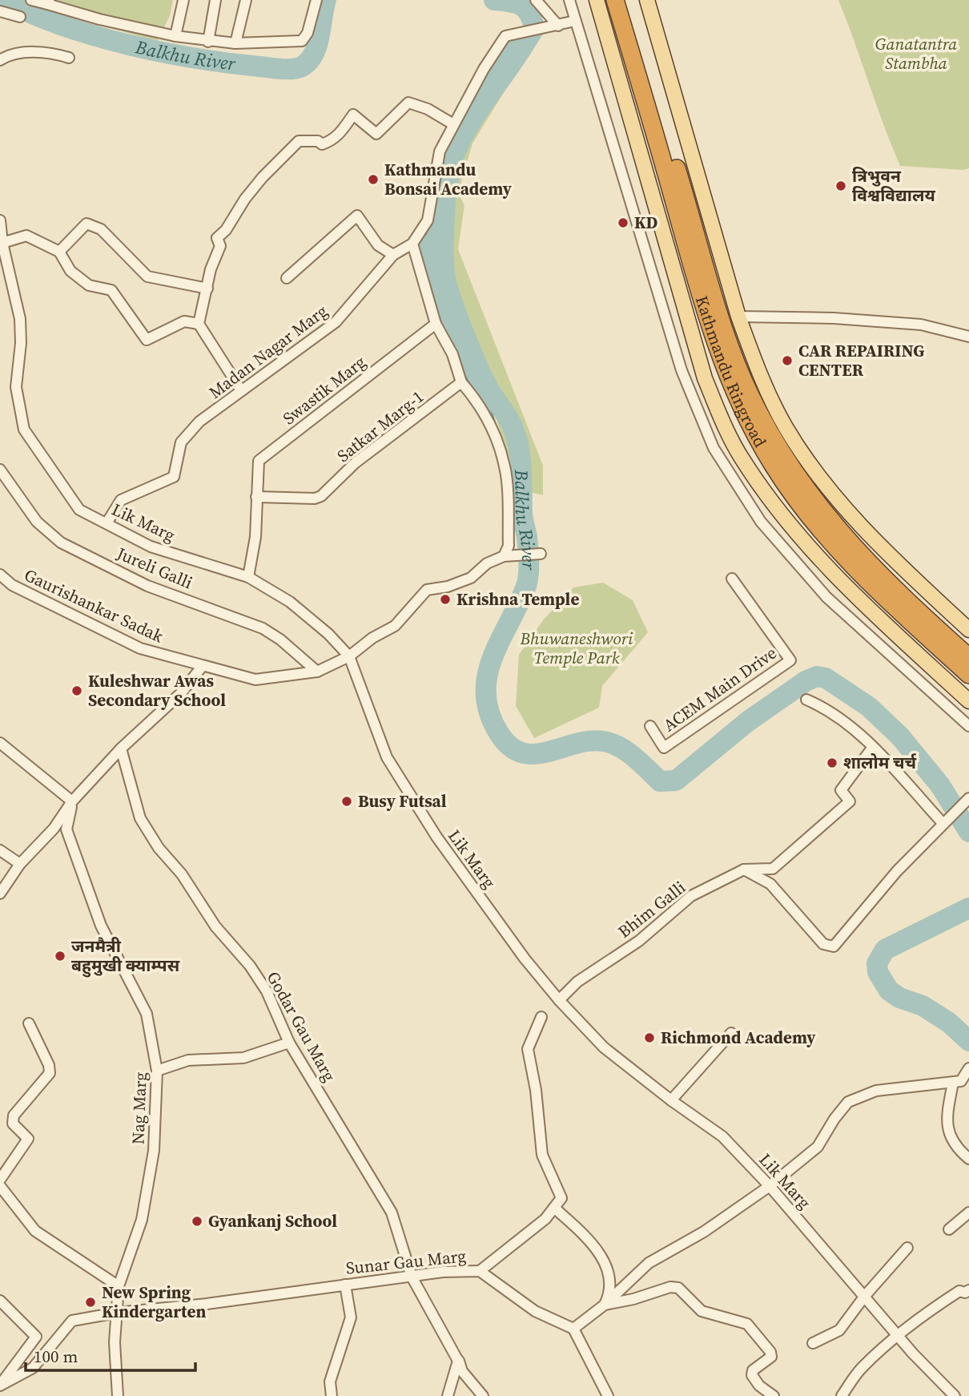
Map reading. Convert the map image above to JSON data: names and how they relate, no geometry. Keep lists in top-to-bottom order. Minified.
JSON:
{"streets":{"highway":["Kathmandu Ringroad"],"street":["Madan Nagar Marg","Swastik Marg","Satkar Marg-1","Lik Marg","Jureli Galli","Gaurishankar Sadak","ACEM Main Drive","Bhim Galli","Godar Gau Marg","Nag Marg","Sunar Gau Marg"]},"crossings":[["Madan Nagar Marg","Lik Marg"],["Swastik Marg","Satkar Marg-1"],["Swastik Marg","Lik Marg"],["Lik Marg","Gaurishankar Sadak"],["Lik Marg","Bhim Galli"],["Jureli Galli","Gaurishankar Sadak"],["Godar Gau Marg","Sunar Gau Marg"],["Nag Marg","Sunar Gau Marg"]],"water":["Balkhu River"],"parks":["Ganatantra Stambha","Bhuwaneshwori Temple Park"],"places":["Kathmandu Bonsai Academy","त्रिभुवन विश्वविद्यालय","KD","CAR REPAIRING CENTER","Krishna Temple","Kuleshwar Awas Secondary School","शालोम चर्च","Busy Futsal","जनमैत्री बहुमुखी क्याम्पस","Richmond Academy","Gyankanj School","New Spring Kindergarten"],"scale_bar":"100 m"}
